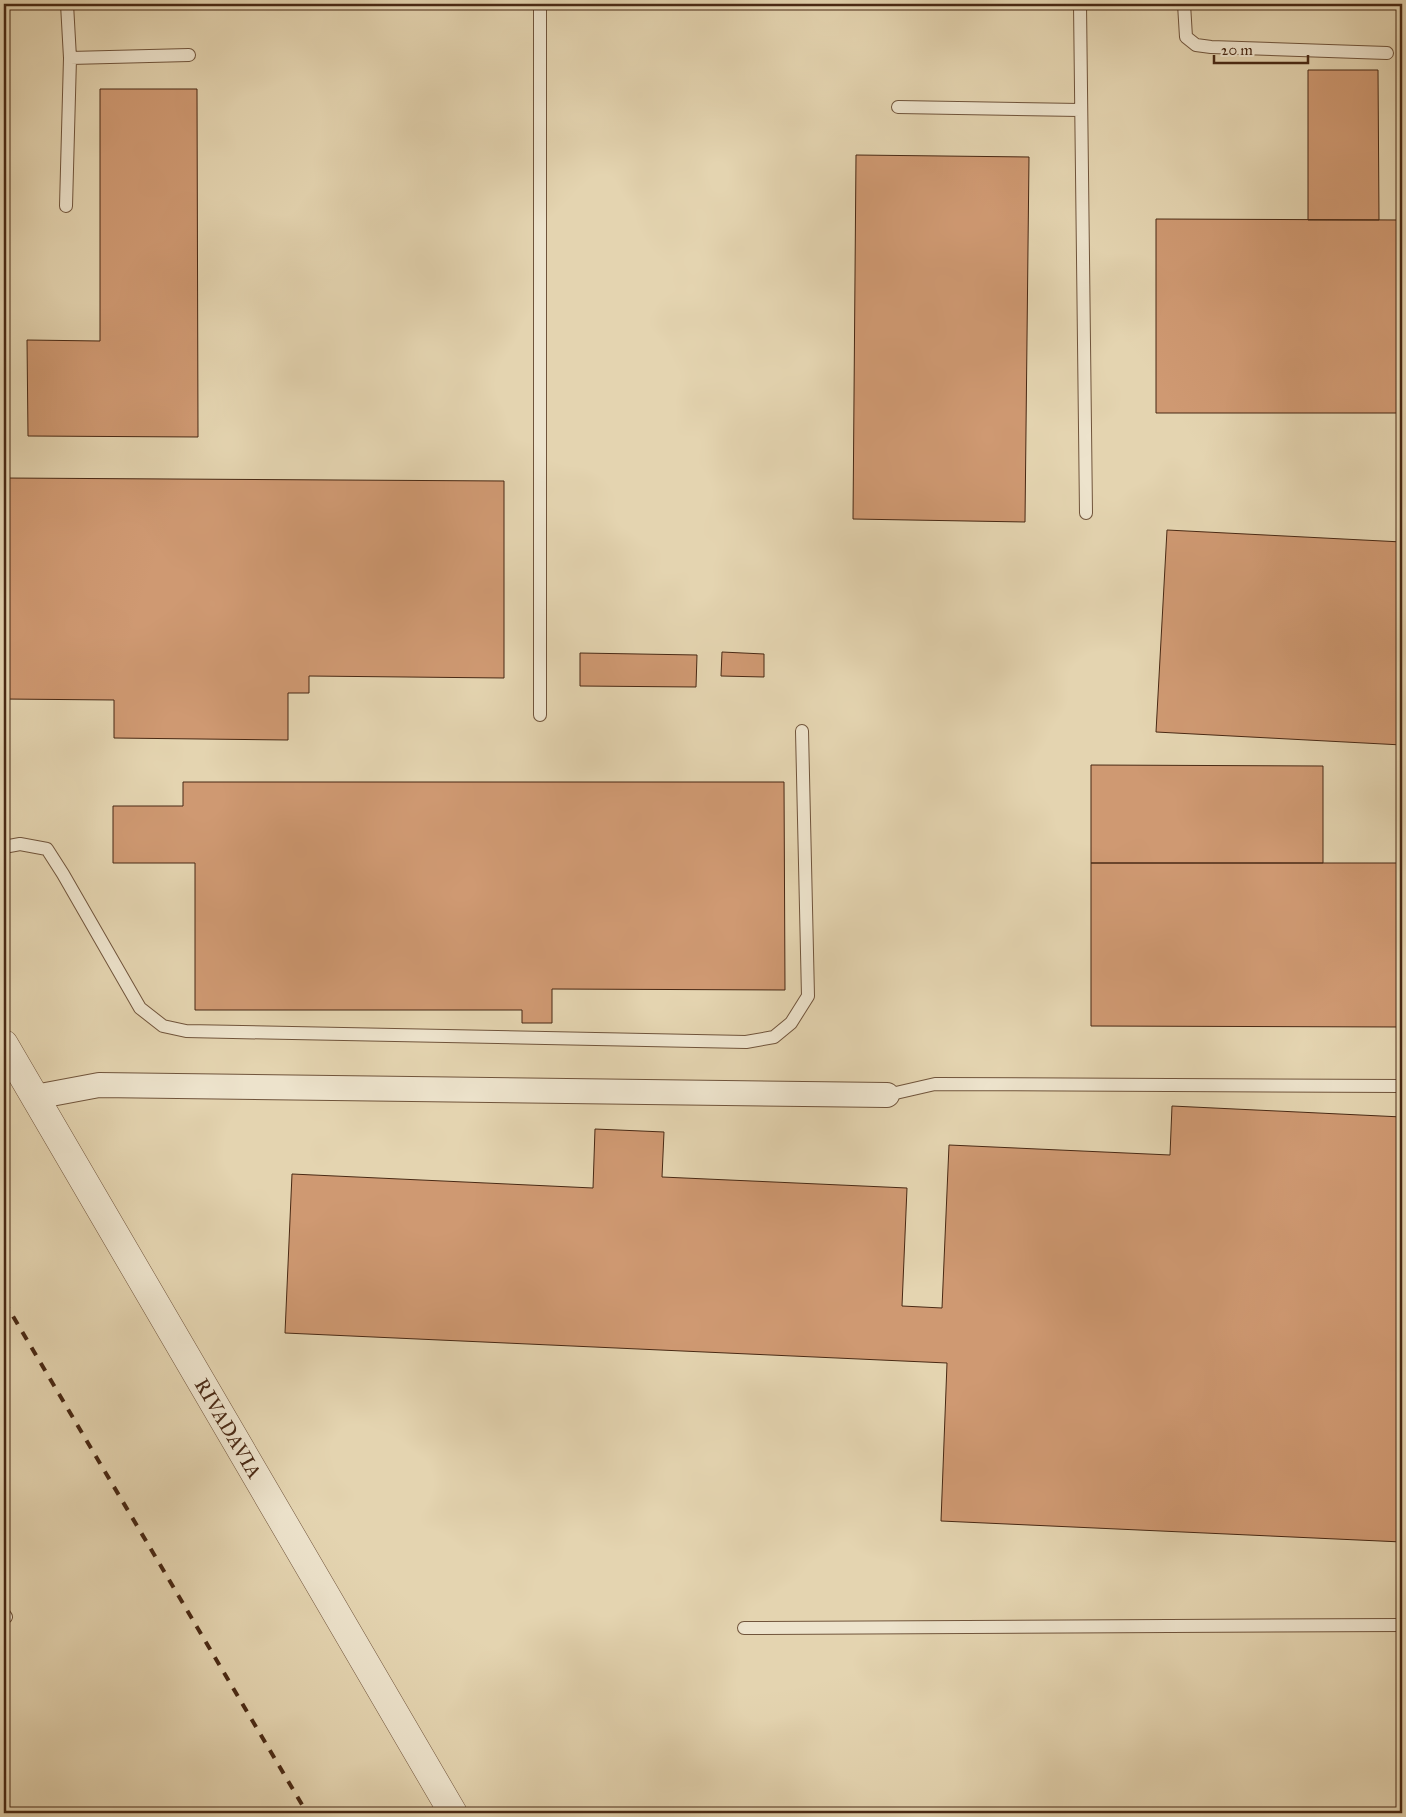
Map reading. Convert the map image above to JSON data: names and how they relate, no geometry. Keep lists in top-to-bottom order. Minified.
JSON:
{"streets":{"street":["RIVADAVIA"]},"scale_bar":"20 m"}
